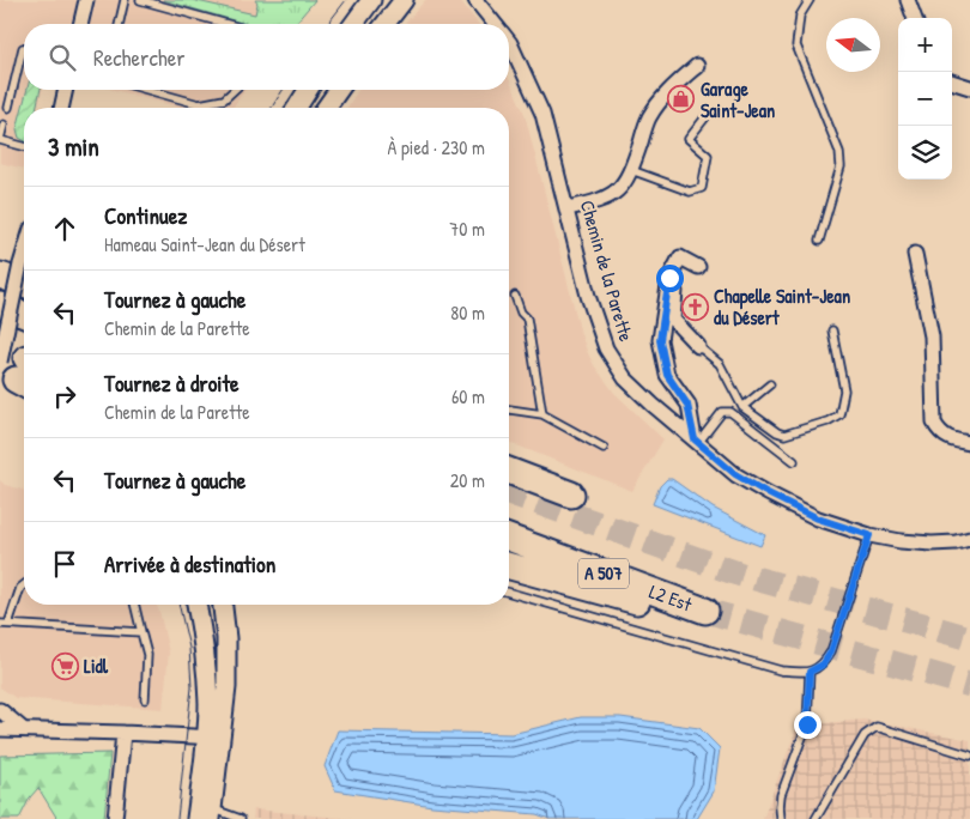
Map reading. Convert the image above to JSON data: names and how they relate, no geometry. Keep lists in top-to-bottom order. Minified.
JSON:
{"streets":{"highway":["A 507","L2 Est"],"street":["Chemin de la Parette"]},"places":{"shop":["Garage Saint-Jean"],"church":["Chapelle Saint-Jean du Désert"],"supermarket":["Lidl"]},"north":"left","page":{"map_buttons":["+","−"],"search":"Rechercher","heading":["3 min","À pied · 230 m"],"list":[["Continuez","Hameau Saint-Jean du Désert","70 m"],["Tournez à gauche","Chemin de la Parette","80 m"],["Tournez à droite","Chemin de la Parette","60 m"],["Tournez à gauche","20 m"],"Arrivée à destination"]}}
